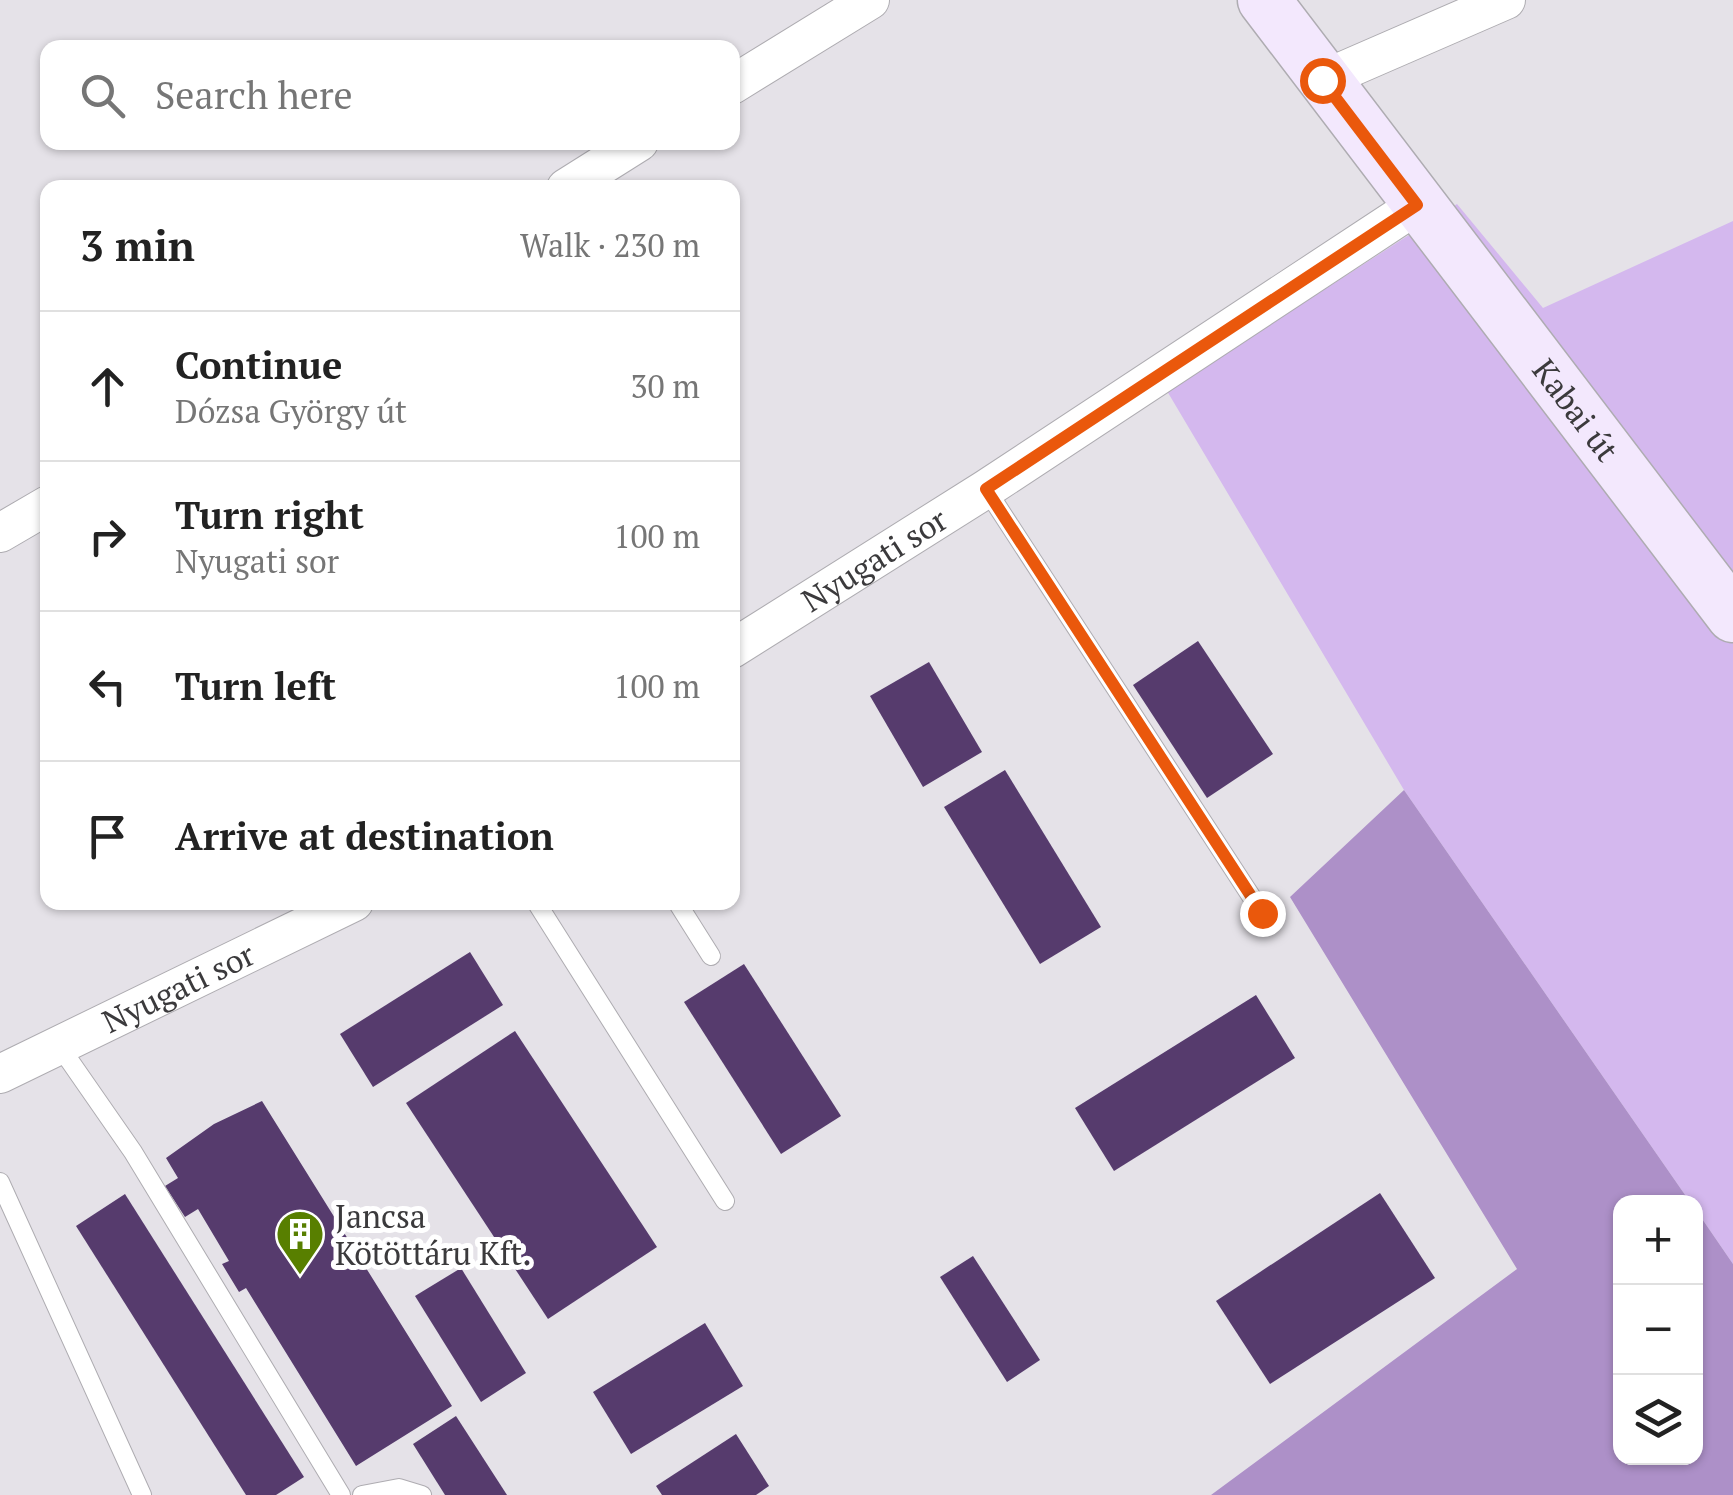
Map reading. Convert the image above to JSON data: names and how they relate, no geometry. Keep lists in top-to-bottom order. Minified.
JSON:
{"streets":{"main road":["Kabai út"],"street":["Nyugati sor"]},"crossings":[["Kabai út","Nyugati sor"]],"places":{"building":["Jancsa Kötöttáru Kft."]},"page":{"search":"Search here","heading":["3 min","Walk · 230 m"],"list":[["Continue","Dózsa György út","30 m"],["Turn right","Nyugati sor","100 m"],["Turn left","100 m"],"Arrive at destination"],"map_buttons":["+","−"]}}
